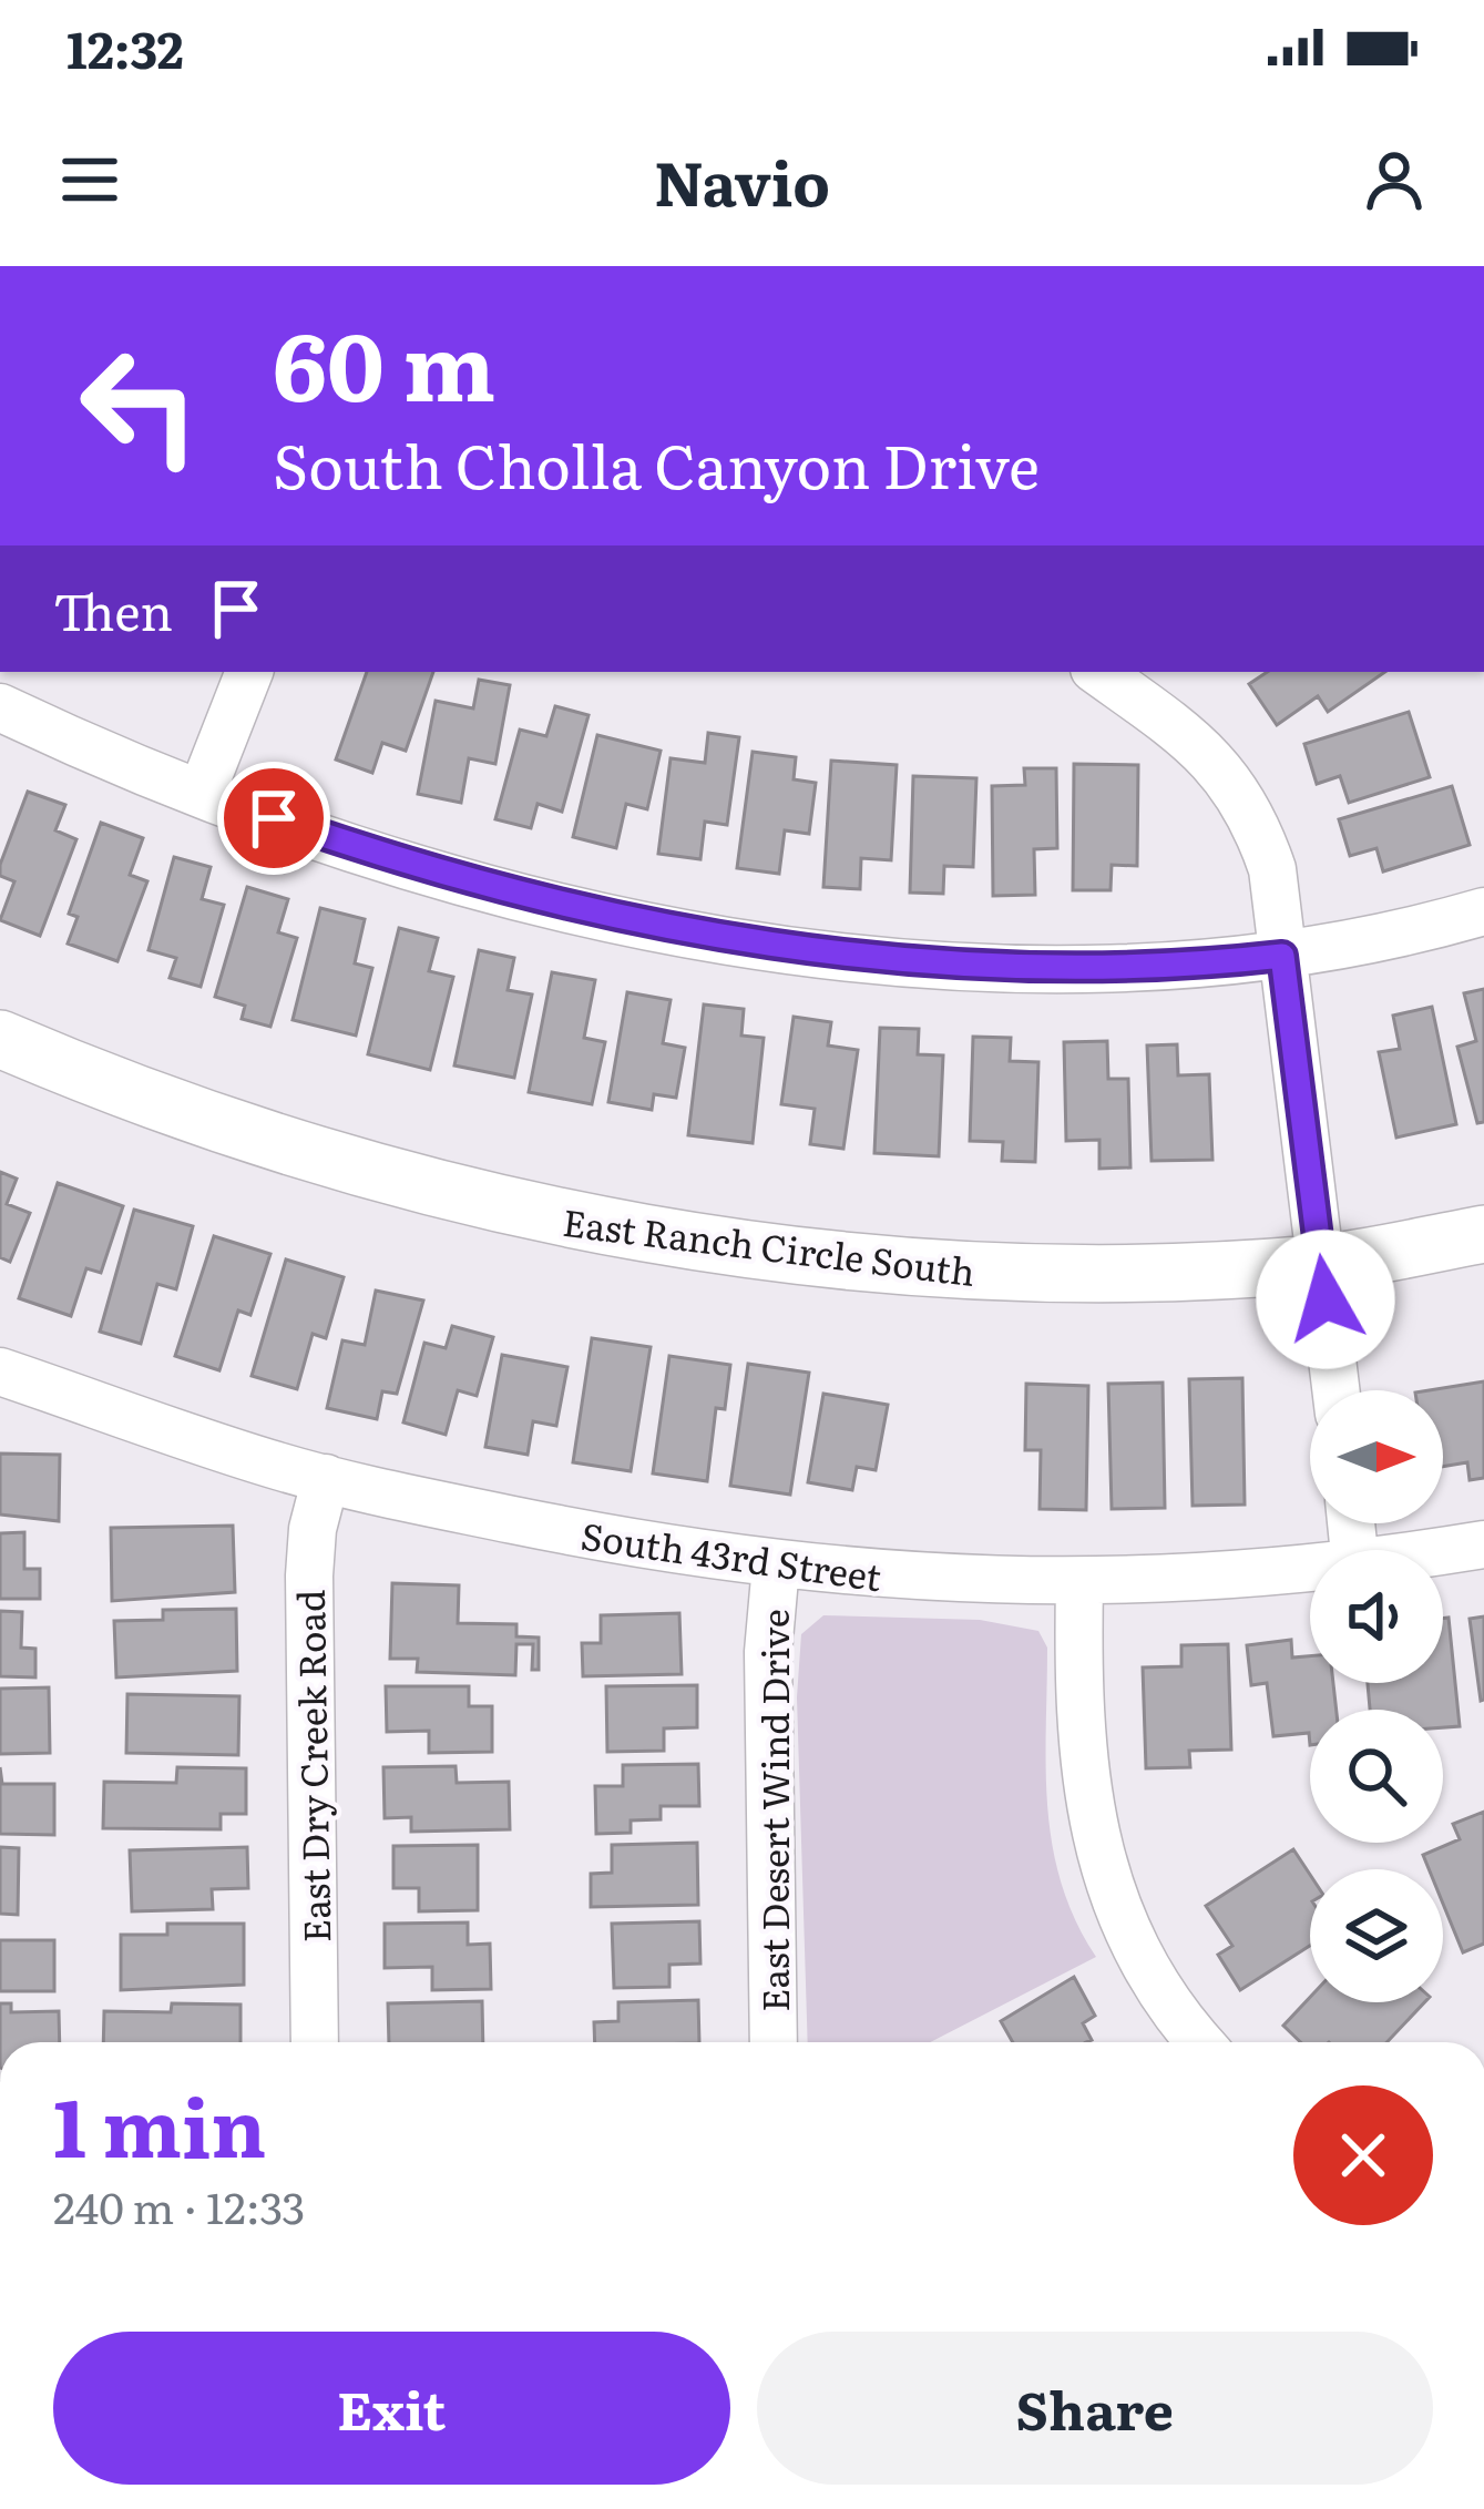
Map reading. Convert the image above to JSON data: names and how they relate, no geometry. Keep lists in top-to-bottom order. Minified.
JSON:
{"streets":{"street":["East Ranch Circle South","South 43rd Street","East Dry Creek Road","East Desert Wind Drive"]},"crossings":[["South 43rd Street","East Dry Creek Road"],["South 43rd Street","East Desert Wind Drive"]],"north":"right","page":{"status":"12:32","header":"Navio","turn":["60 m","South Cholla Canyon Drive"],"then":"Then","heading":["1 min","240 m · 12:33"],"buttons":["Exit","Share"]}}
